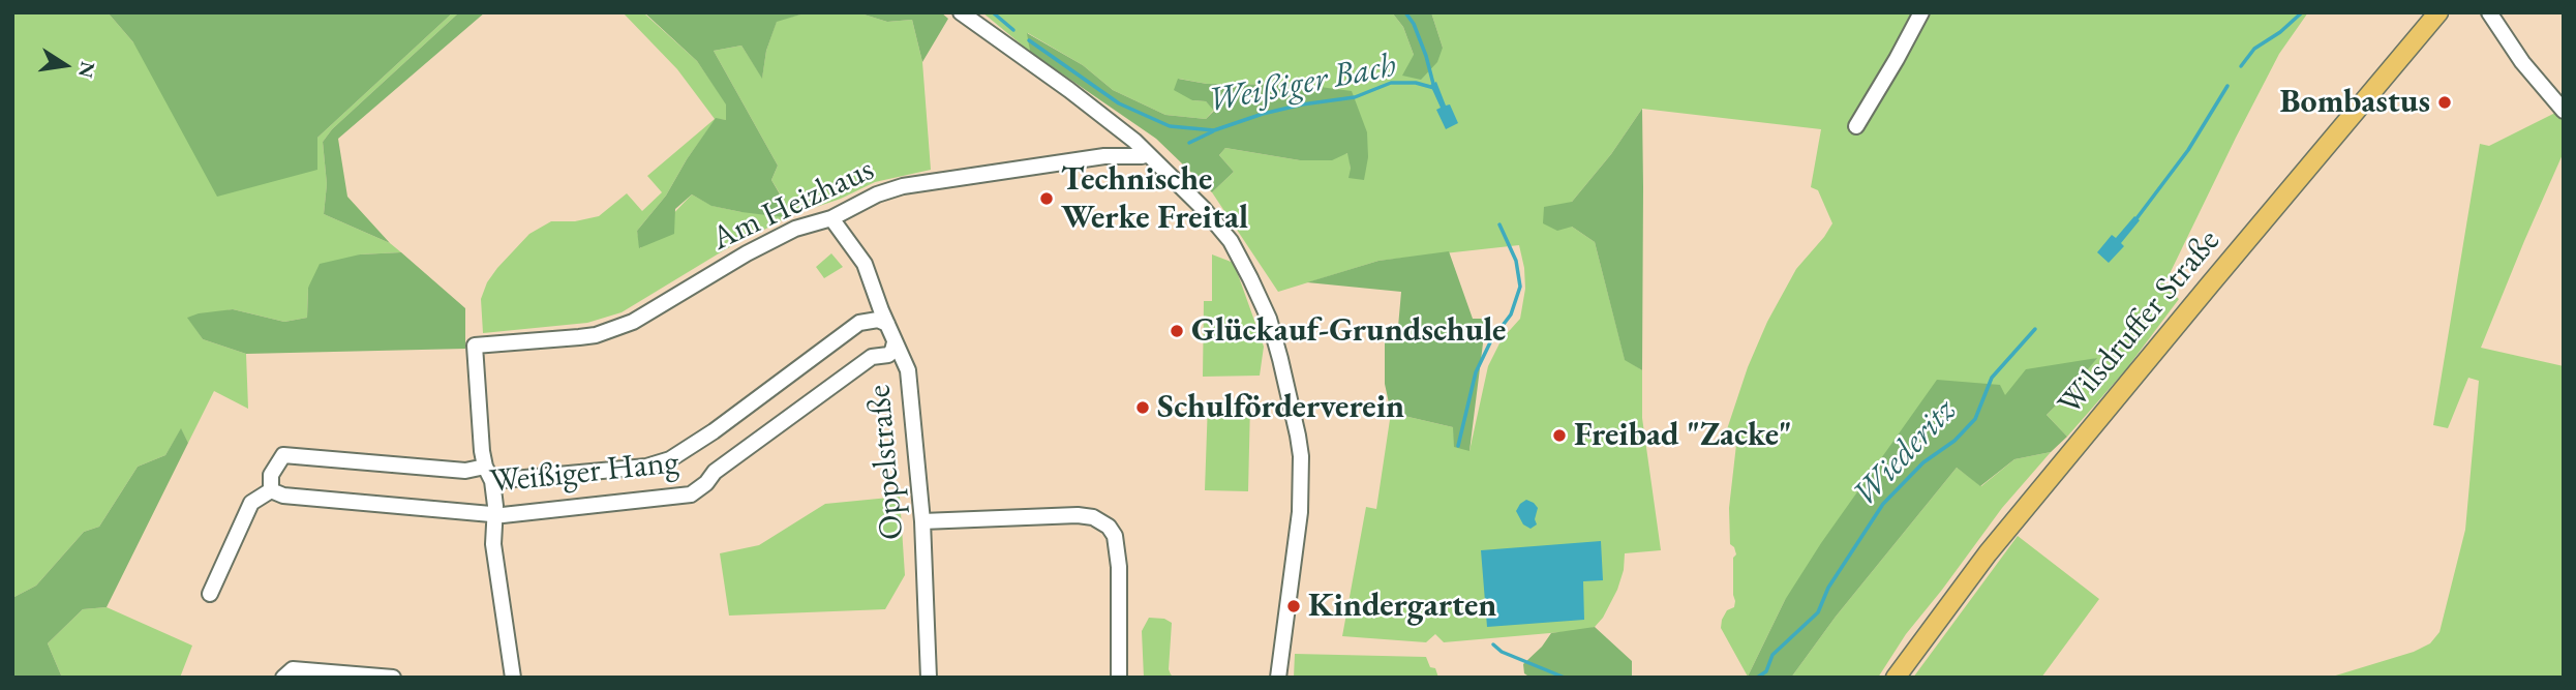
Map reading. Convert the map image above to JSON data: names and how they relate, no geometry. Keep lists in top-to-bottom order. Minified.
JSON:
{"streets":{"main road":["Wilsdruffer Straße"],"street":["Am Heizhaus","Oppelstraße","Weißiger Hang"]},"crossings":[["Am Heizhaus","Oppelstraße"],["Am Heizhaus","Weißiger Hang"],["Oppelstraße","Weißiger Hang"]],"water":["Weißiger Bach","Wiederitz"],"places":["Bombastus","Technische Werke Freital","Glückauf-Grundschule","Schulförderverein","Freibad \"Zacke\"","Kindergarten"],"north":"right"}
